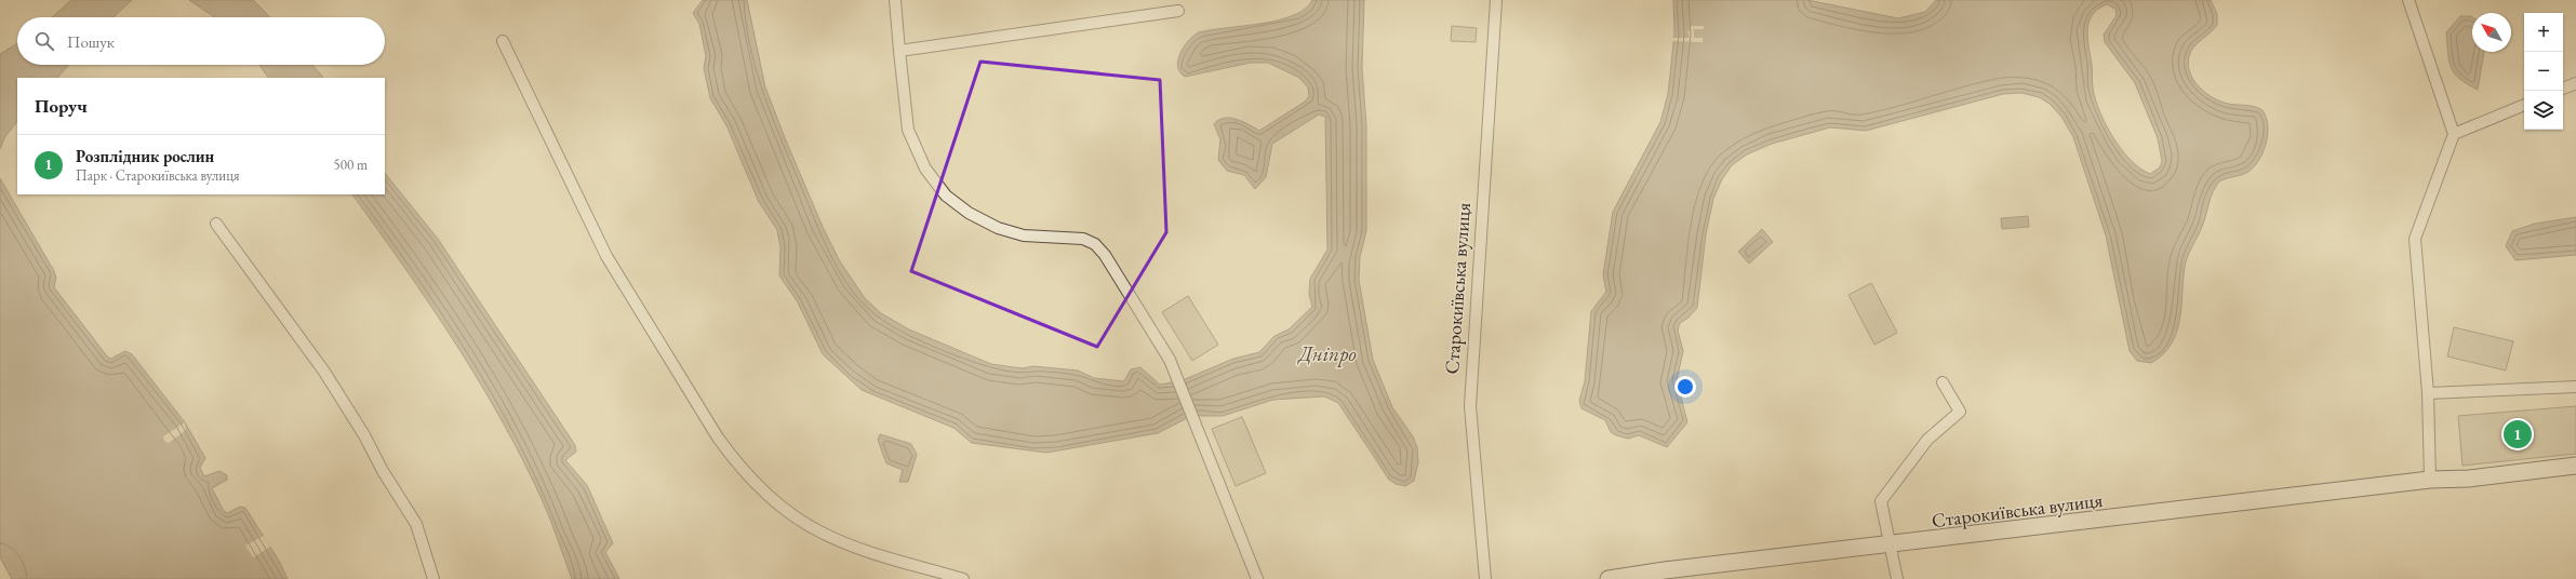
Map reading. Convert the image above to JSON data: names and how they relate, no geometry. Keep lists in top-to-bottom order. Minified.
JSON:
{"streets":{"street":["Старокиївська вулиця"]},"water":["Дніпро"],"north":"top left","page":{"map_buttons":["+","−"],"search":"Пошук","heading":"Поруч","list":[{"mark":"1","name":"Розплідник рослин","note":"Парк · Старокиївська вулиця","value":"500 m"}],"pins":"1"}}
